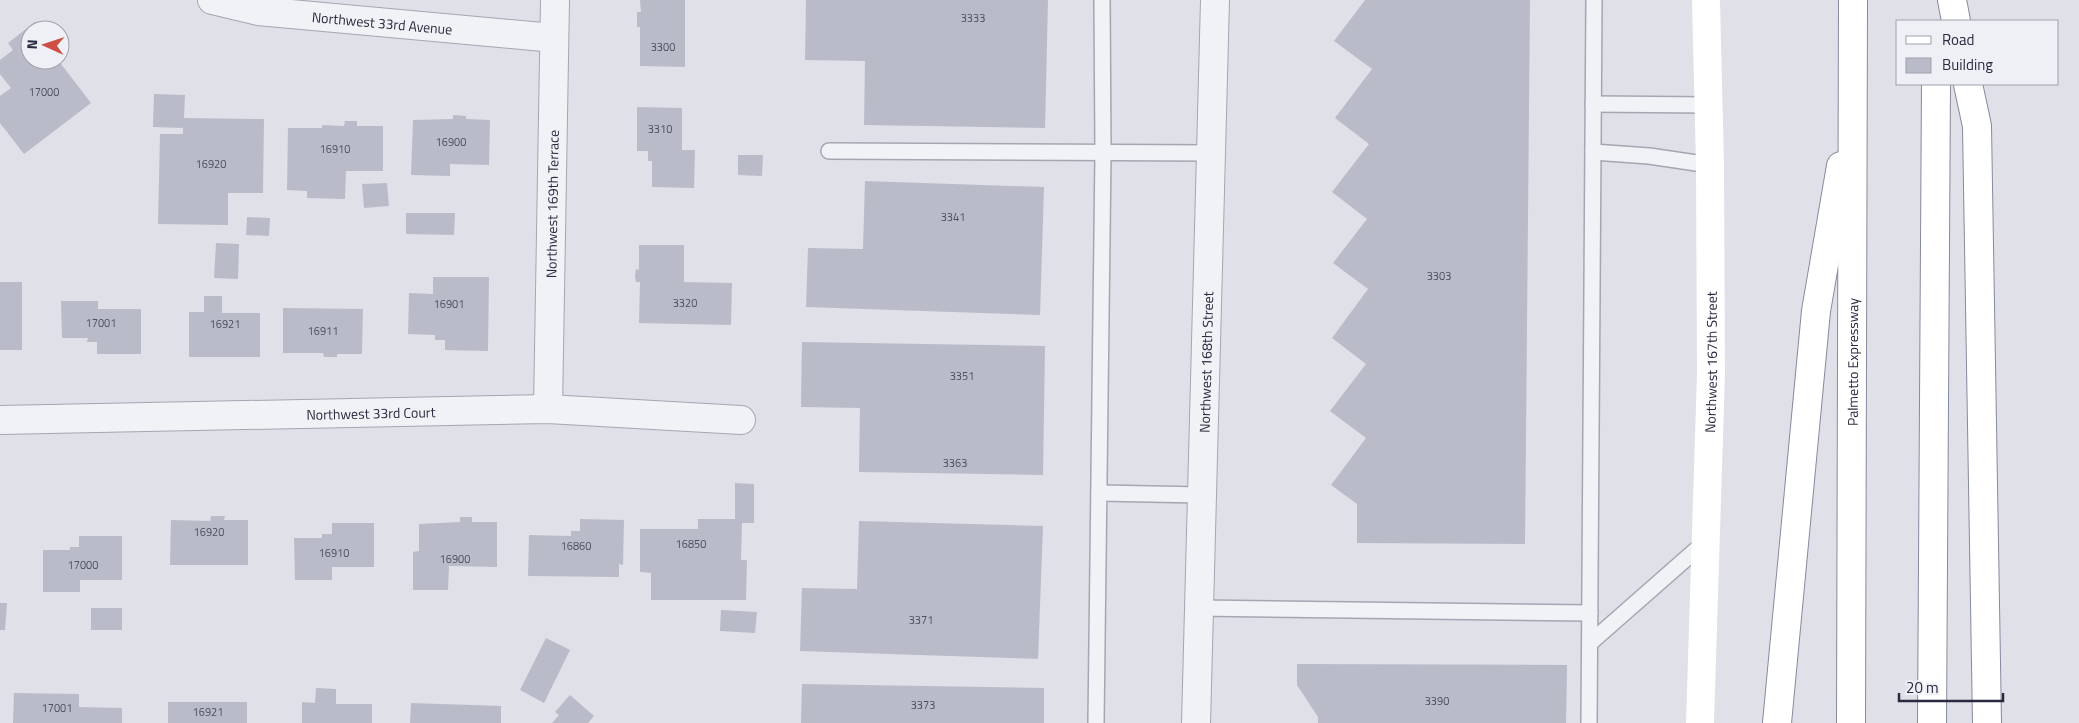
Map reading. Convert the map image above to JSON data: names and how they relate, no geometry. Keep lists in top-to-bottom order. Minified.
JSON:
{"streets":{"main road":["Palmetto Expressway","Northwest 167th Street"],"street":["Northwest 33rd Avenue","Northwest 169th Terrace","Northwest 168th Street","Northwest 33rd Court"]},"crossings":[["Northwest 33rd Avenue","Northwest 169th Terrace"],["Northwest 169th Terrace","Northwest 33rd Court"]],"house_numbers":["3333","3300","17000","3310","16900","16910","16920","3341","3303","3320","16901","17001","16921","16911","3351","3363","16920","16850","16860","16910","16900","17000","3371","3390","3373","17001","16921"],"legend":["Road","Building"],"scale_bar":"20 m","north":"left"}
